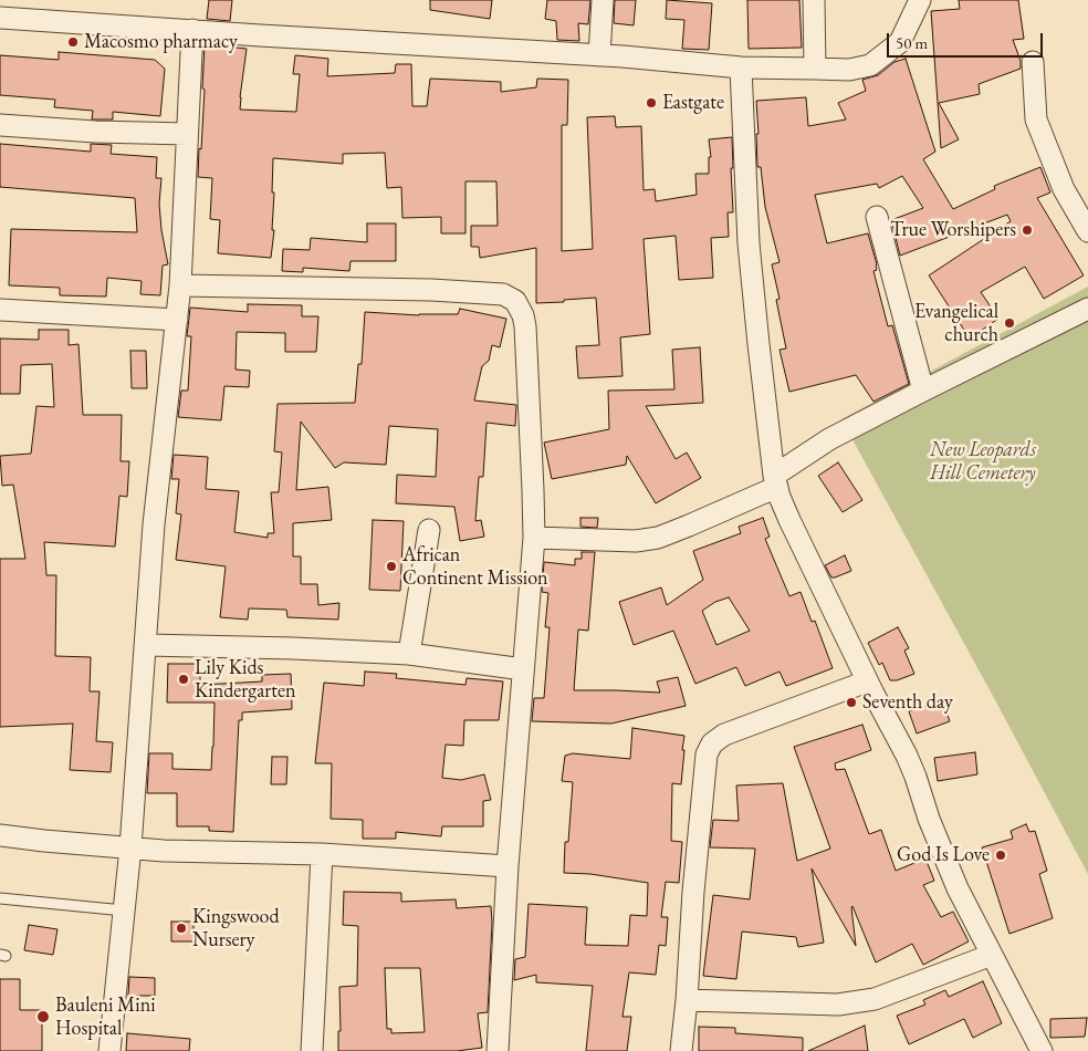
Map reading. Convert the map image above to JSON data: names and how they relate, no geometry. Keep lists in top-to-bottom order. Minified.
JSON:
{"parks":["New Leopards Hill Cemetery"],"places":["Macosmo pharmacy","Eastgate","True Worshipers","Evangelical church","African Continent Mission","Lily Kids Kindergarten","Seventh day","God Is Love","Kingswood Nursery","Bauleni Mini Hospital"],"scale_bar":"50 m"}
